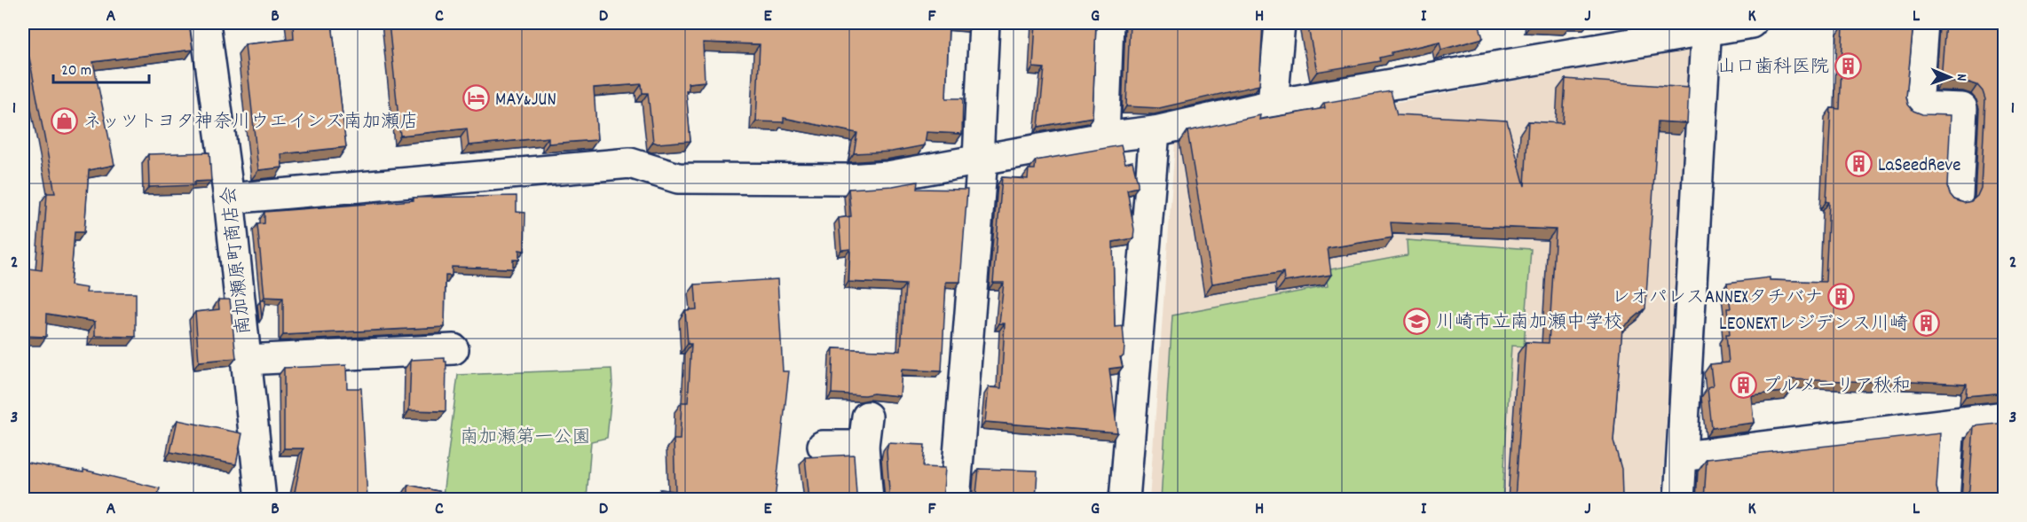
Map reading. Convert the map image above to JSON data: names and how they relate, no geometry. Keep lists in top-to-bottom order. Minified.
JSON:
{"streets":{"street":["南加瀬原町商店会"]},"parks":["南加瀬第一公園"],"places":{"building":["山口歯科医院","LaSeedReve","レオパレスANNEXタチバナ","LEONEXTレジデンス川崎","プルメーリア秋和"],"hotel":["MAY&JUN"],"shop":["ネッツトヨタ神奈川ウエインズ南加瀬店"],"school or university":["川崎市立南加瀬中学校"]},"scale_bar":"20 m","north":"right","grid":{"columns":["A","B","C","D","E","F","G","H","I","J","K","L"],"rows":["1","2","3"]}}
